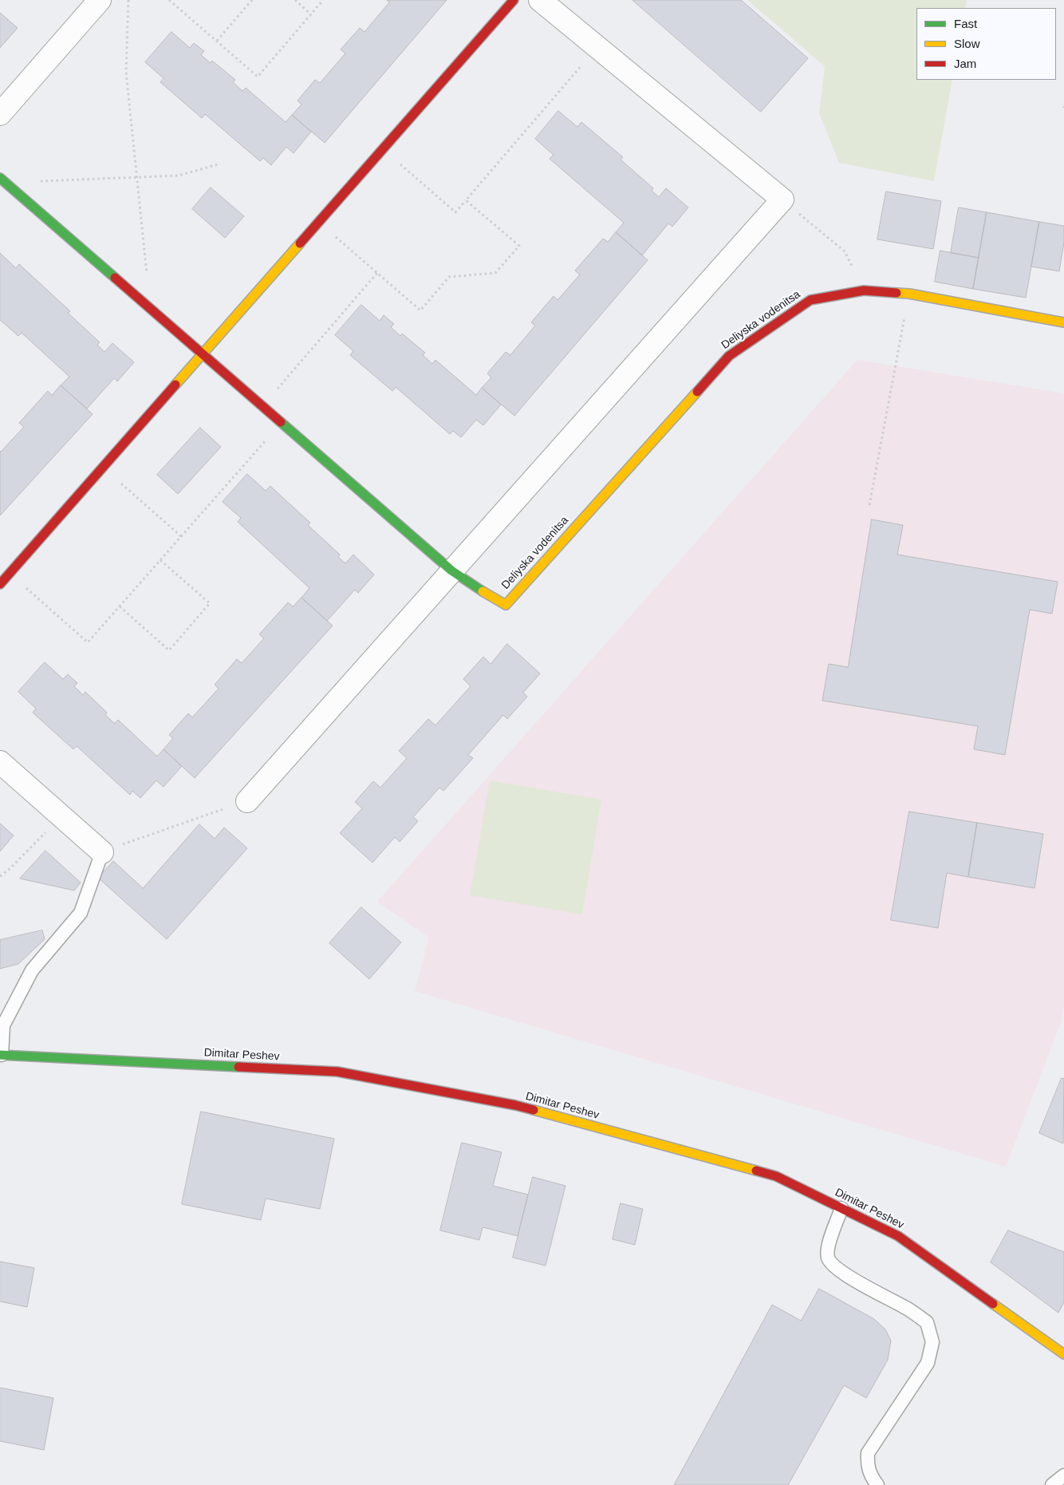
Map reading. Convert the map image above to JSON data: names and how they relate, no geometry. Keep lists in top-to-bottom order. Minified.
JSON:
{"streets":{"street":["Deliyska vodenitsa","Dimitar Peshev"]},"legend":["Fast","Slow","Jam"]}
